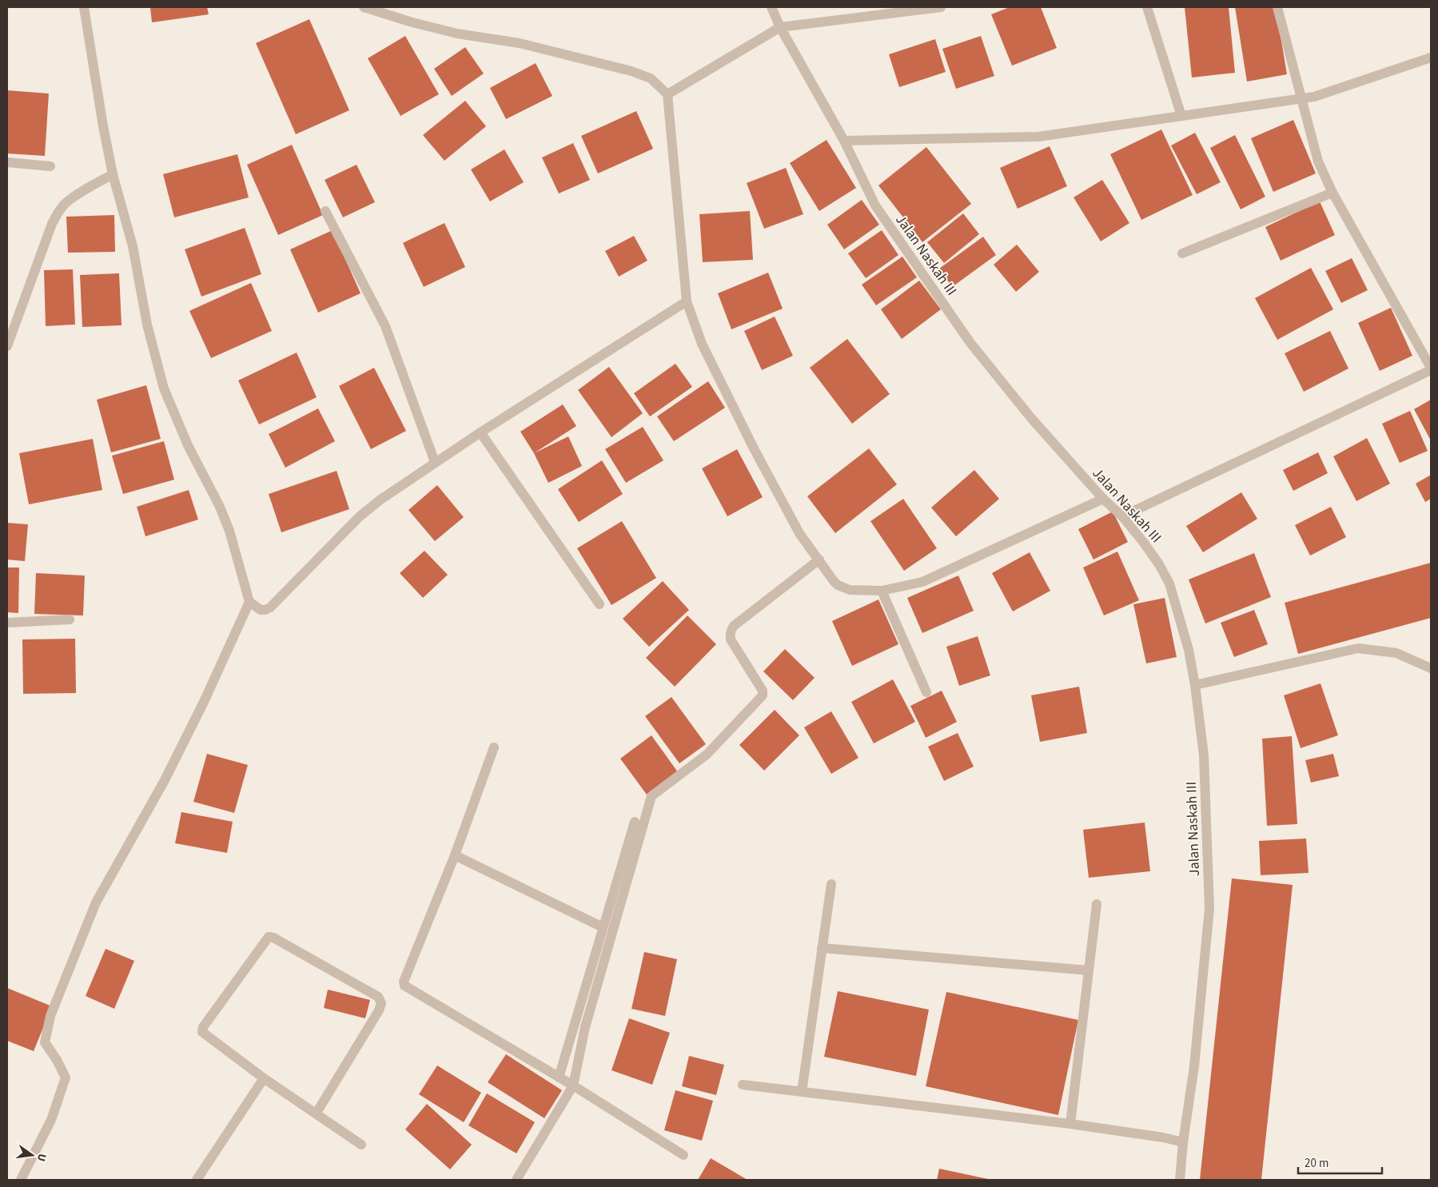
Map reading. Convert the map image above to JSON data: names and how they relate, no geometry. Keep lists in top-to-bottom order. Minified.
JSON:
{"streets":{"street":["Jalan Naskah III"]},"scale_bar":"20 m","north":"right"}
